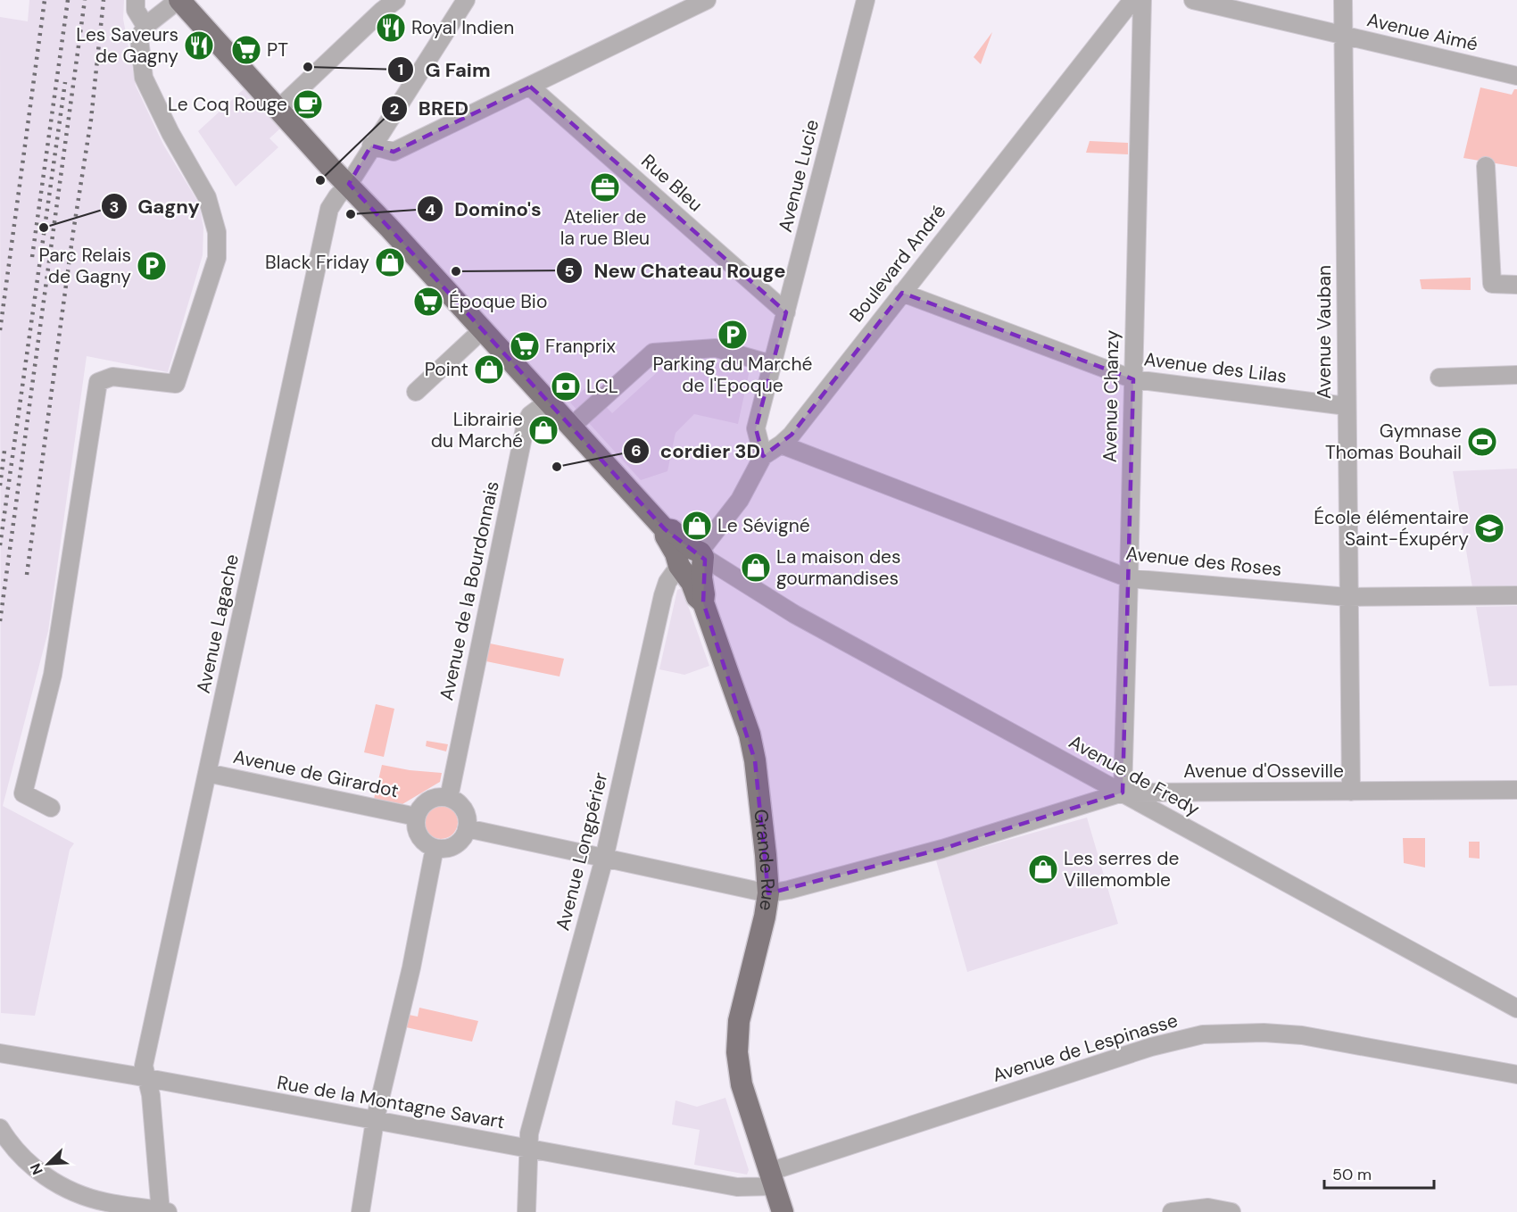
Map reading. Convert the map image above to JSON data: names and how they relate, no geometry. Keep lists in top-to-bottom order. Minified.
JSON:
{"streets":{"main road":["Grande Rue"],"street":["Avenue Aimé","Avenue Lucie","Rue Bleu","Boulevard André","Avenue Vauban","Avenue des Lilas","Avenue Chanzy","Avenue des Roses","Avenue de la Bourdonnais","Avenue Lagache","Avenue d'Osseville","Avenue de Girardot","Avenue de Fredy","Avenue Longpérier","Avenue de Lespinasse","Rue de la Montagne Savart"]},"crossings":[["Avenue Aimé","Avenue Vauban"],["Avenue Lucie","Rue Bleu"],["Avenue Lucie","Boulevard André"],["Boulevard André","Avenue des Lilas"],["Boulevard André","Avenue des Roses"],["Boulevard André","Avenue de Fredy"],["Boulevard André","Avenue Longpérier"],["Boulevard André","Grande Rue"],["Avenue Vauban","Avenue des Lilas"],["Avenue Vauban","Avenue des Roses"],["Avenue Vauban","Avenue d'Osseville"],["Avenue des Lilas","Avenue Chanzy"],["Avenue Chanzy","Avenue des Roses"],["Avenue Chanzy","Avenue d'Osseville"],["Avenue Chanzy","Avenue de Fredy"],["Avenue de la Bourdonnais","Avenue de Girardot"],["Avenue Lagache","Avenue de Girardot"],["Avenue Lagache","Rue de la Montagne Savart"],["Avenue d'Osseville","Avenue de Fredy"],["Avenue d'Osseville","Grande Rue"],["Avenue de Fredy","Avenue Longpérier"],["Avenue de Fredy","Grande Rue"],["Avenue Longpérier","Grande Rue"],["Avenue Longpérier","Rue de la Montagne Savart"],["Grande Rue","Avenue de Lespinasse"],["Grande Rue","Rue de la Montagne Savart"],["Avenue de Lespinasse","Rue de la Montagne Savart"]],"places":{"restaurant":["Royal Indien","Les Saveurs de Gagny"],"supermarket":["PT","Époque Bio","Franprix"],"other":["G Faim","BRED","Domino's","Gagny","New Chateau Rouge","cordier 3D"],"cafe":["Le Coq Rouge"],"office":["Atelier de la rue Bleu"],"shop":["Black Friday","Point","Librairie du Marché","Le Sévigné","La maison des gourmandises","Les serres de Villemomble"],"parking":["Parc Relais de Gagny","Parking du Marché de l'Epoque"],"bank":["LCL"],"sports":["Gymnase Thomas Bouhail"],"school or university":["École élémentaire Saint-Éxupéry"]},"scale_bar":"50 m","north":"bottom left"}
